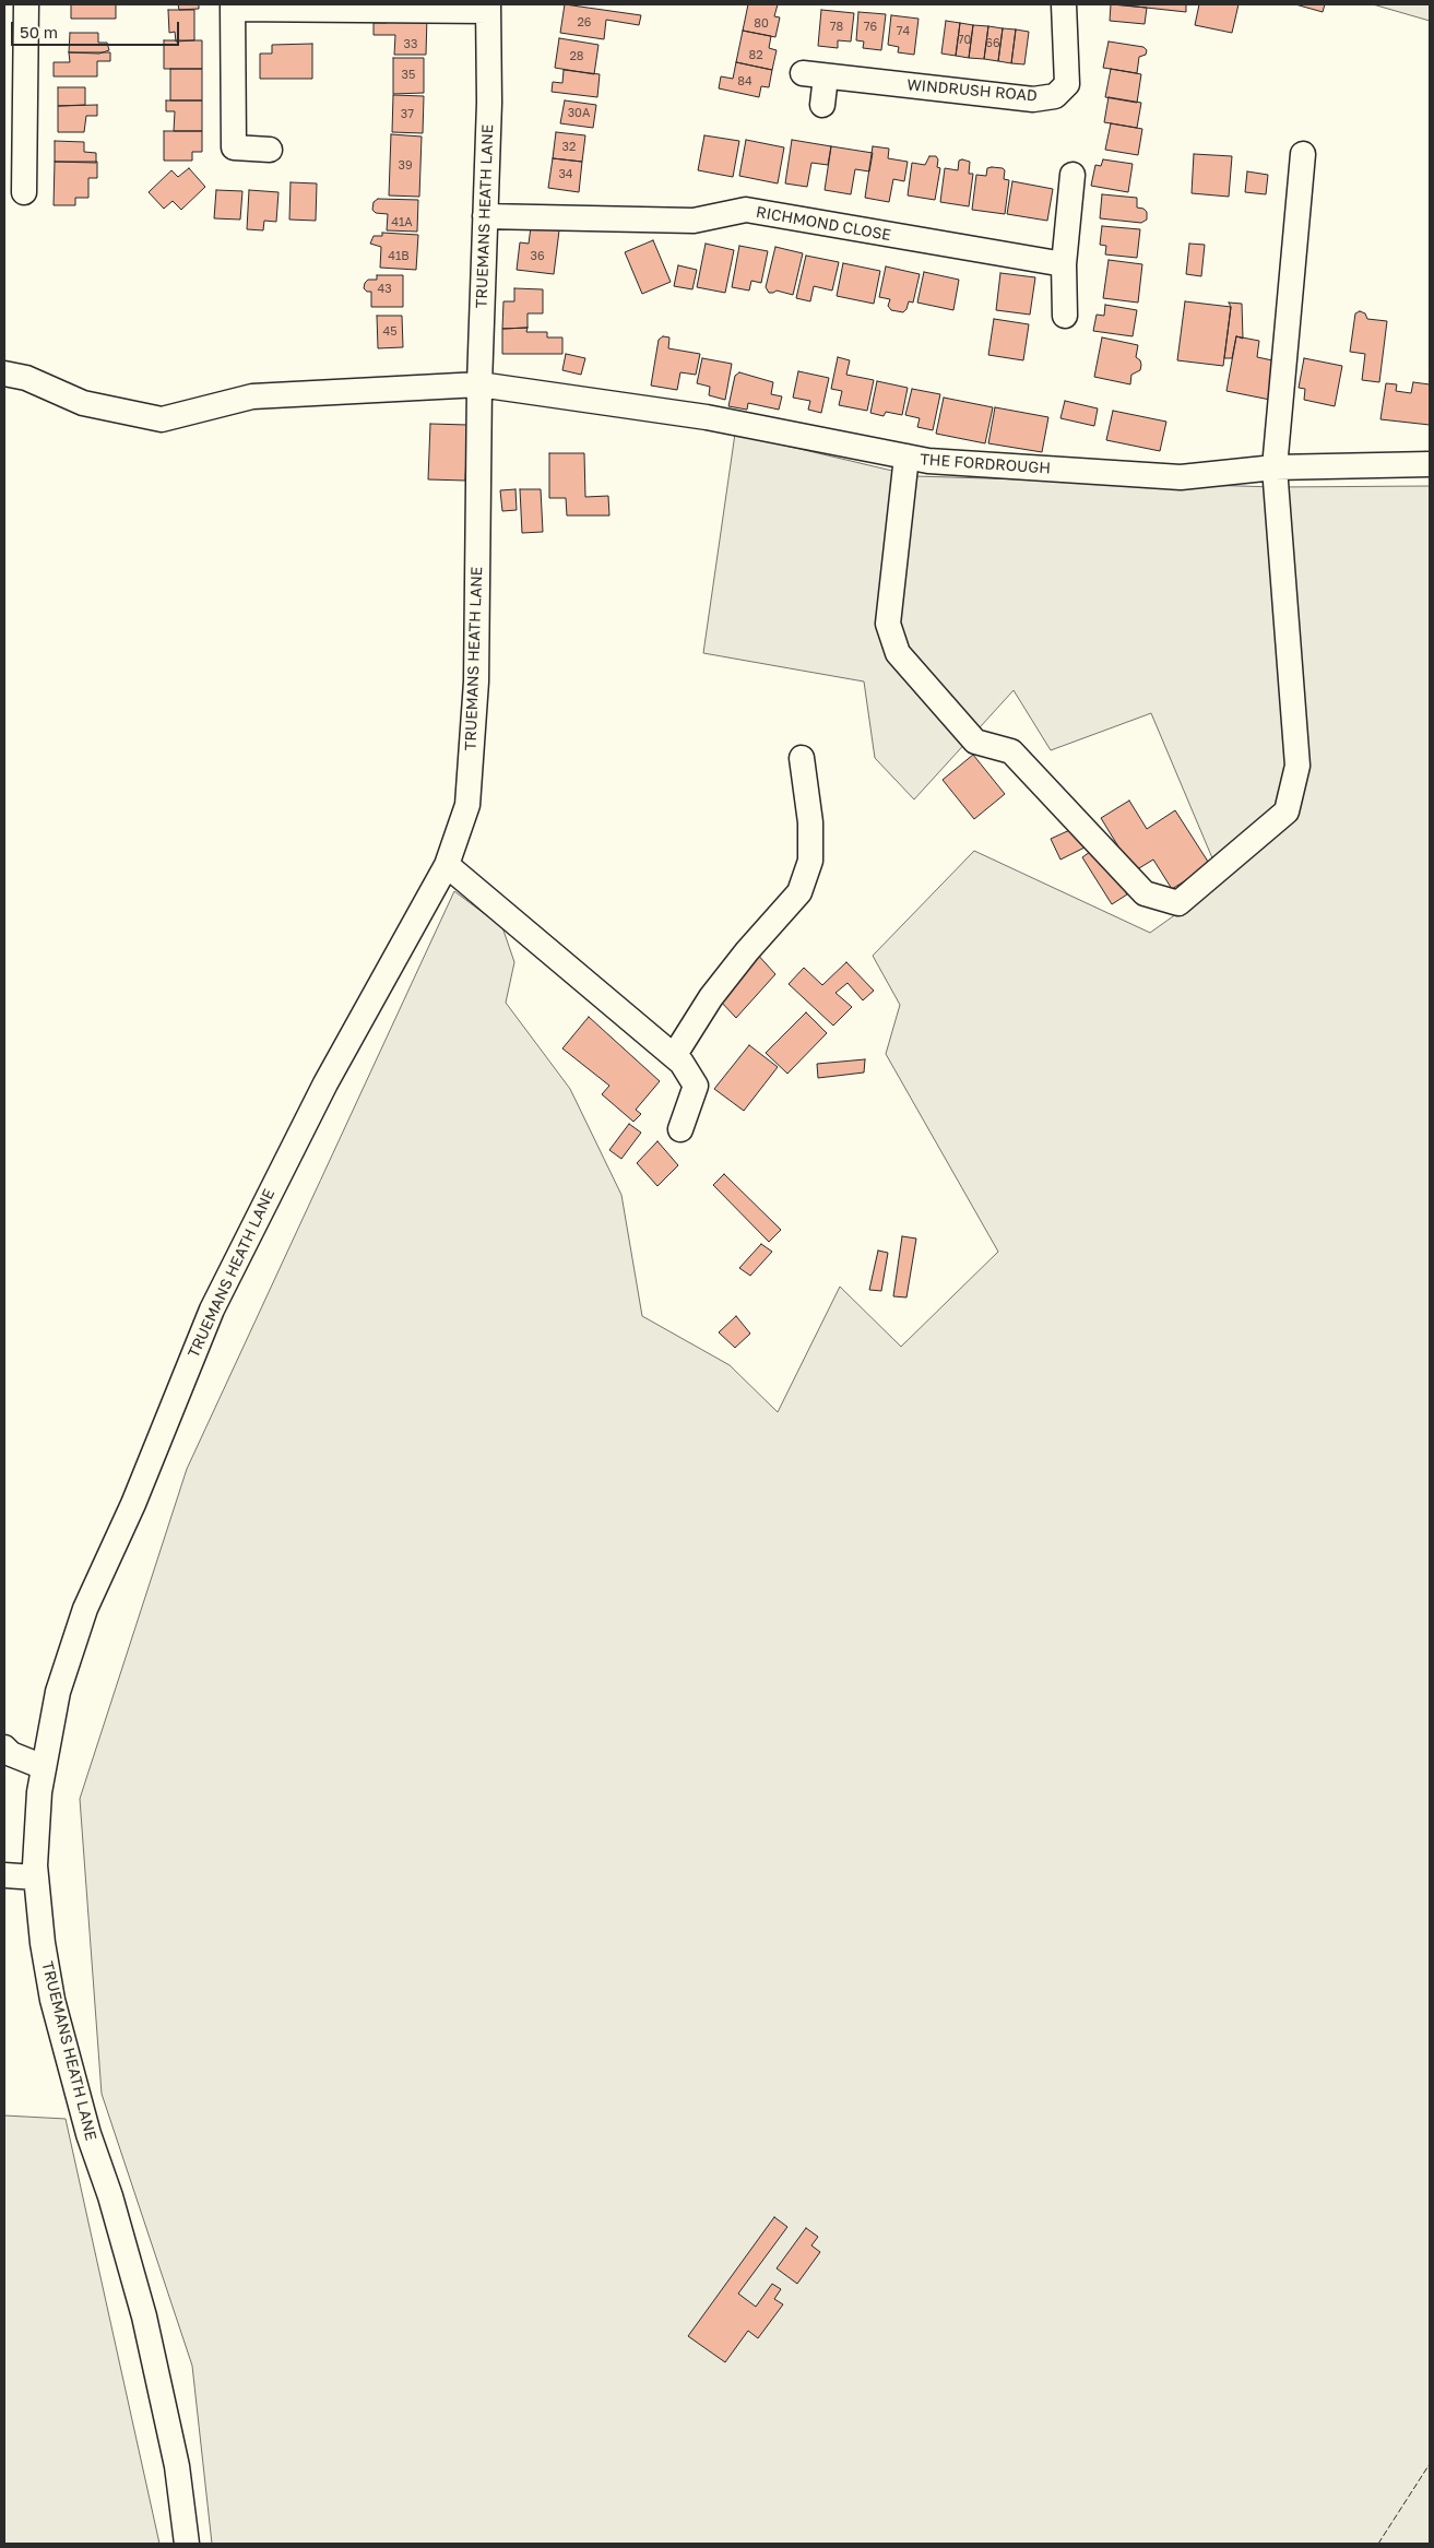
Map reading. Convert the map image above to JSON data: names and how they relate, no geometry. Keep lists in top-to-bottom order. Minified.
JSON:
{"streets":{"street":["WINDRUSH ROAD","TRUEMANS HEATH LANE","RICHMOND CLOSE","THE FORDROUGH"]},"crossings":[["TRUEMANS HEATH LANE","RICHMOND CLOSE"],["TRUEMANS HEATH LANE","THE FORDROUGH"]],"house_numbers":["26","80","78","76","74","70","66","33","82","28","35","84","30A","37","32","39","34","41A","41B","36","43","45"],"scale_bar":"50 m"}
